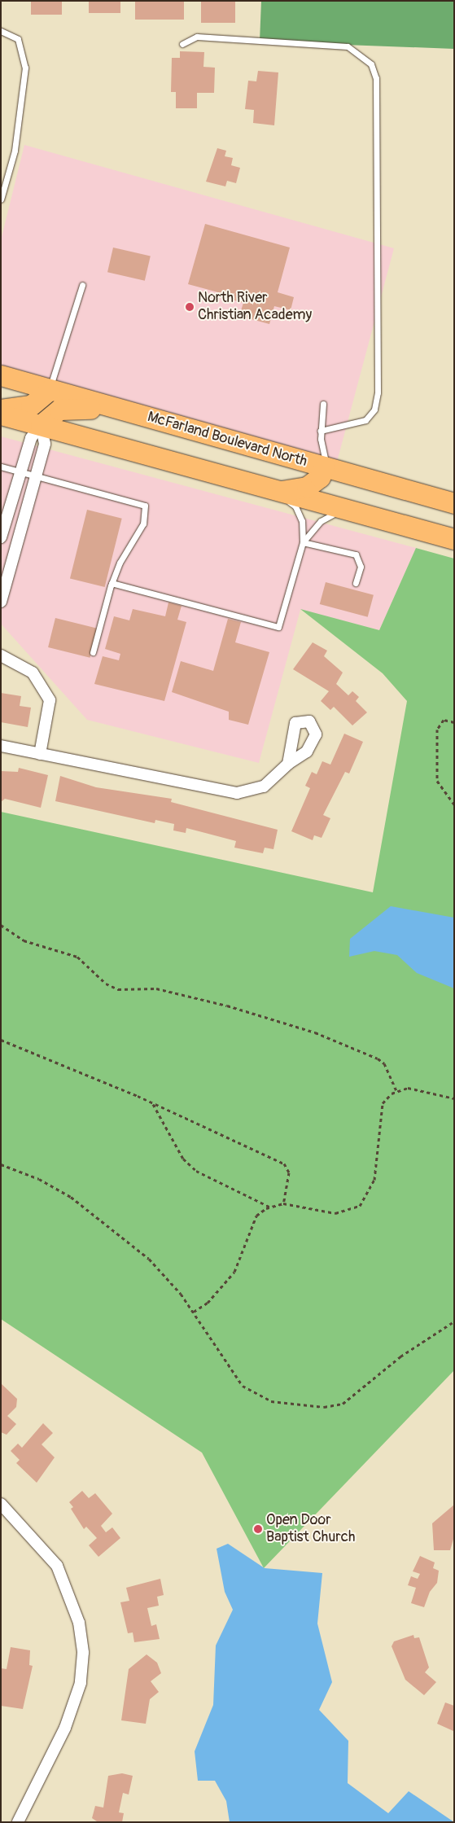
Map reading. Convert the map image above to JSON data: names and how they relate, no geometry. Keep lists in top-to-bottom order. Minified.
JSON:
{"streets":{"highway":["McFarland Boulevard North"]},"places":["North River Christian Academy","Open Door Baptist Church"]}
